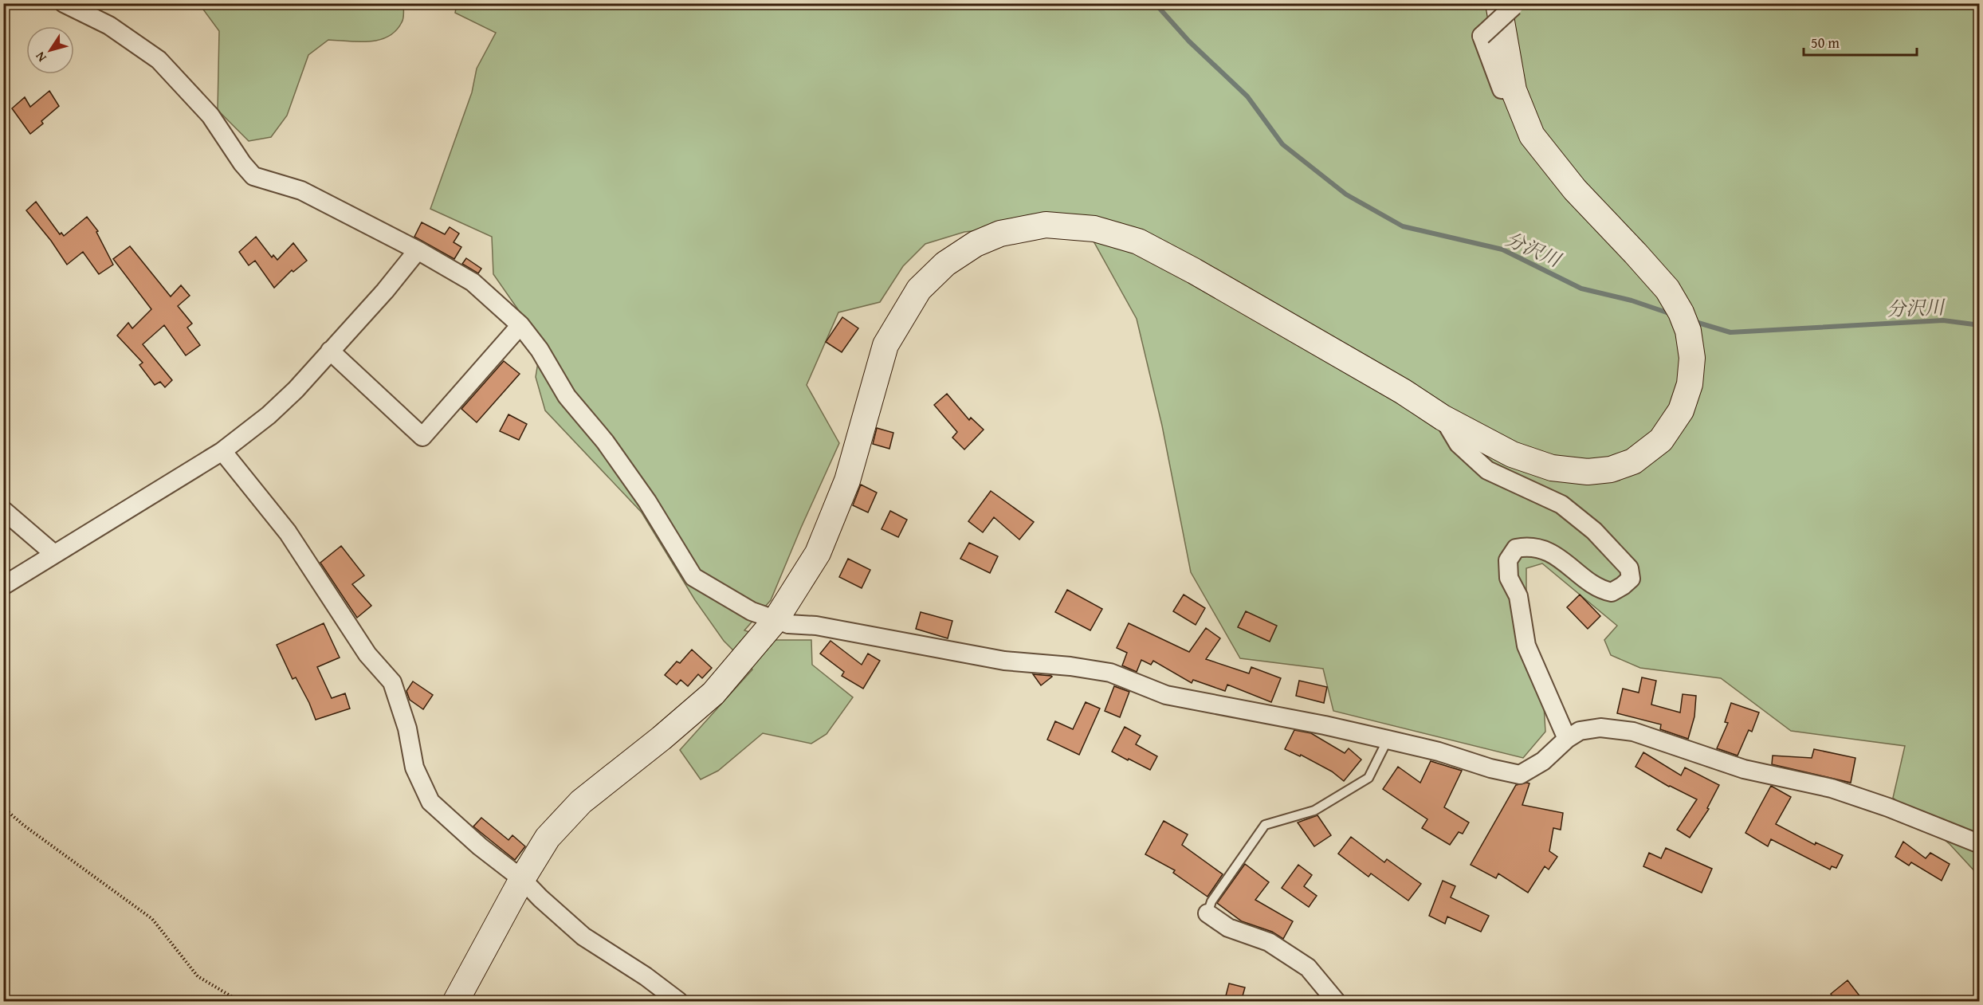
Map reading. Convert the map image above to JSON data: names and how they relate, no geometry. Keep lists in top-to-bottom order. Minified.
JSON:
{"water":["分沢川"],"scale_bar":"50 m","north":"bottom left"}
